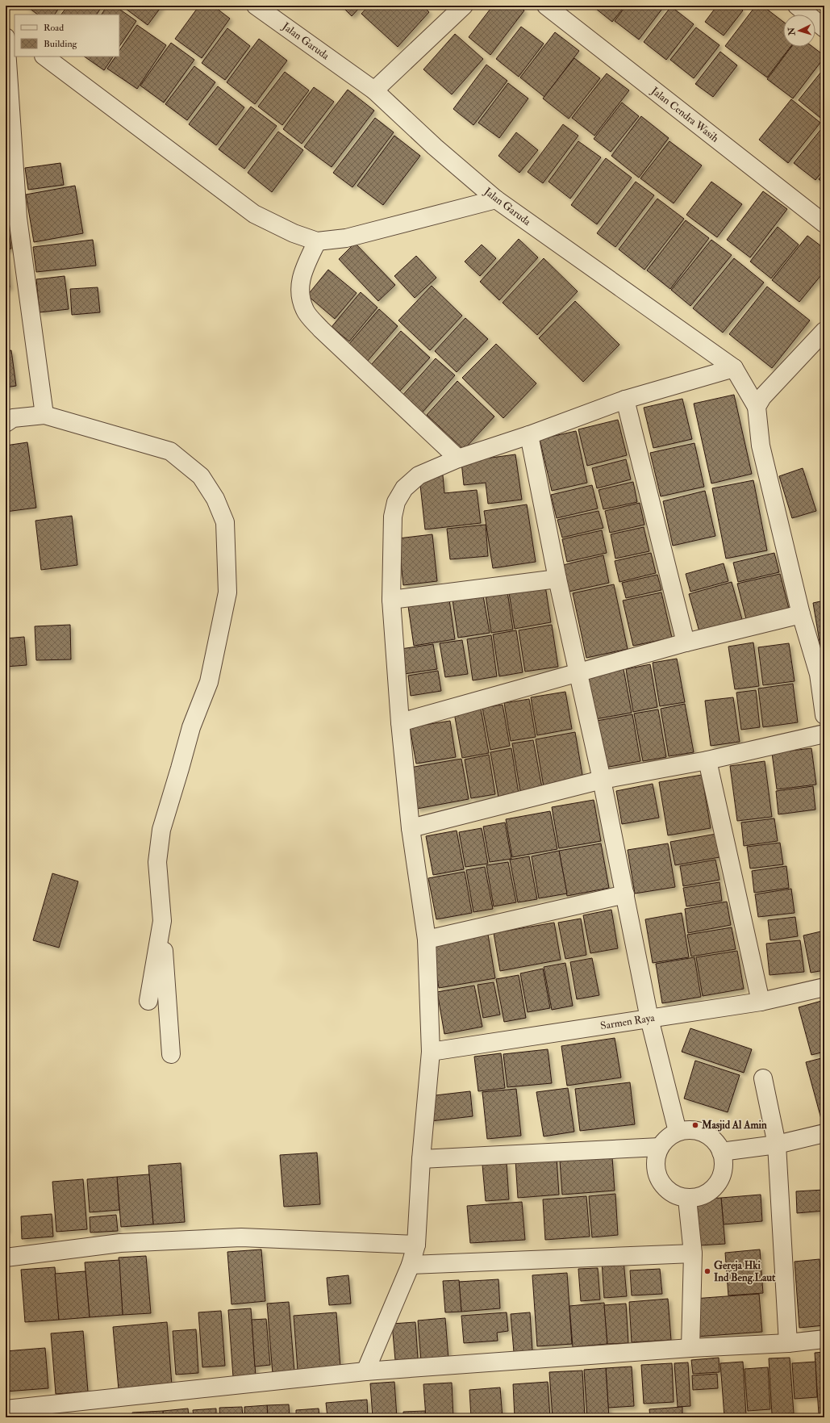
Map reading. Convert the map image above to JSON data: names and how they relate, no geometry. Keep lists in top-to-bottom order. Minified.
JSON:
{"streets":{"street":["Jalan Garuda","Jalan Cendra Wasih","Sarmen Raya"]},"places":["Masjid Al Amin","Gereja Hki Ind Beng.Laut"],"legend":["Road","Building"],"north":"left"}
